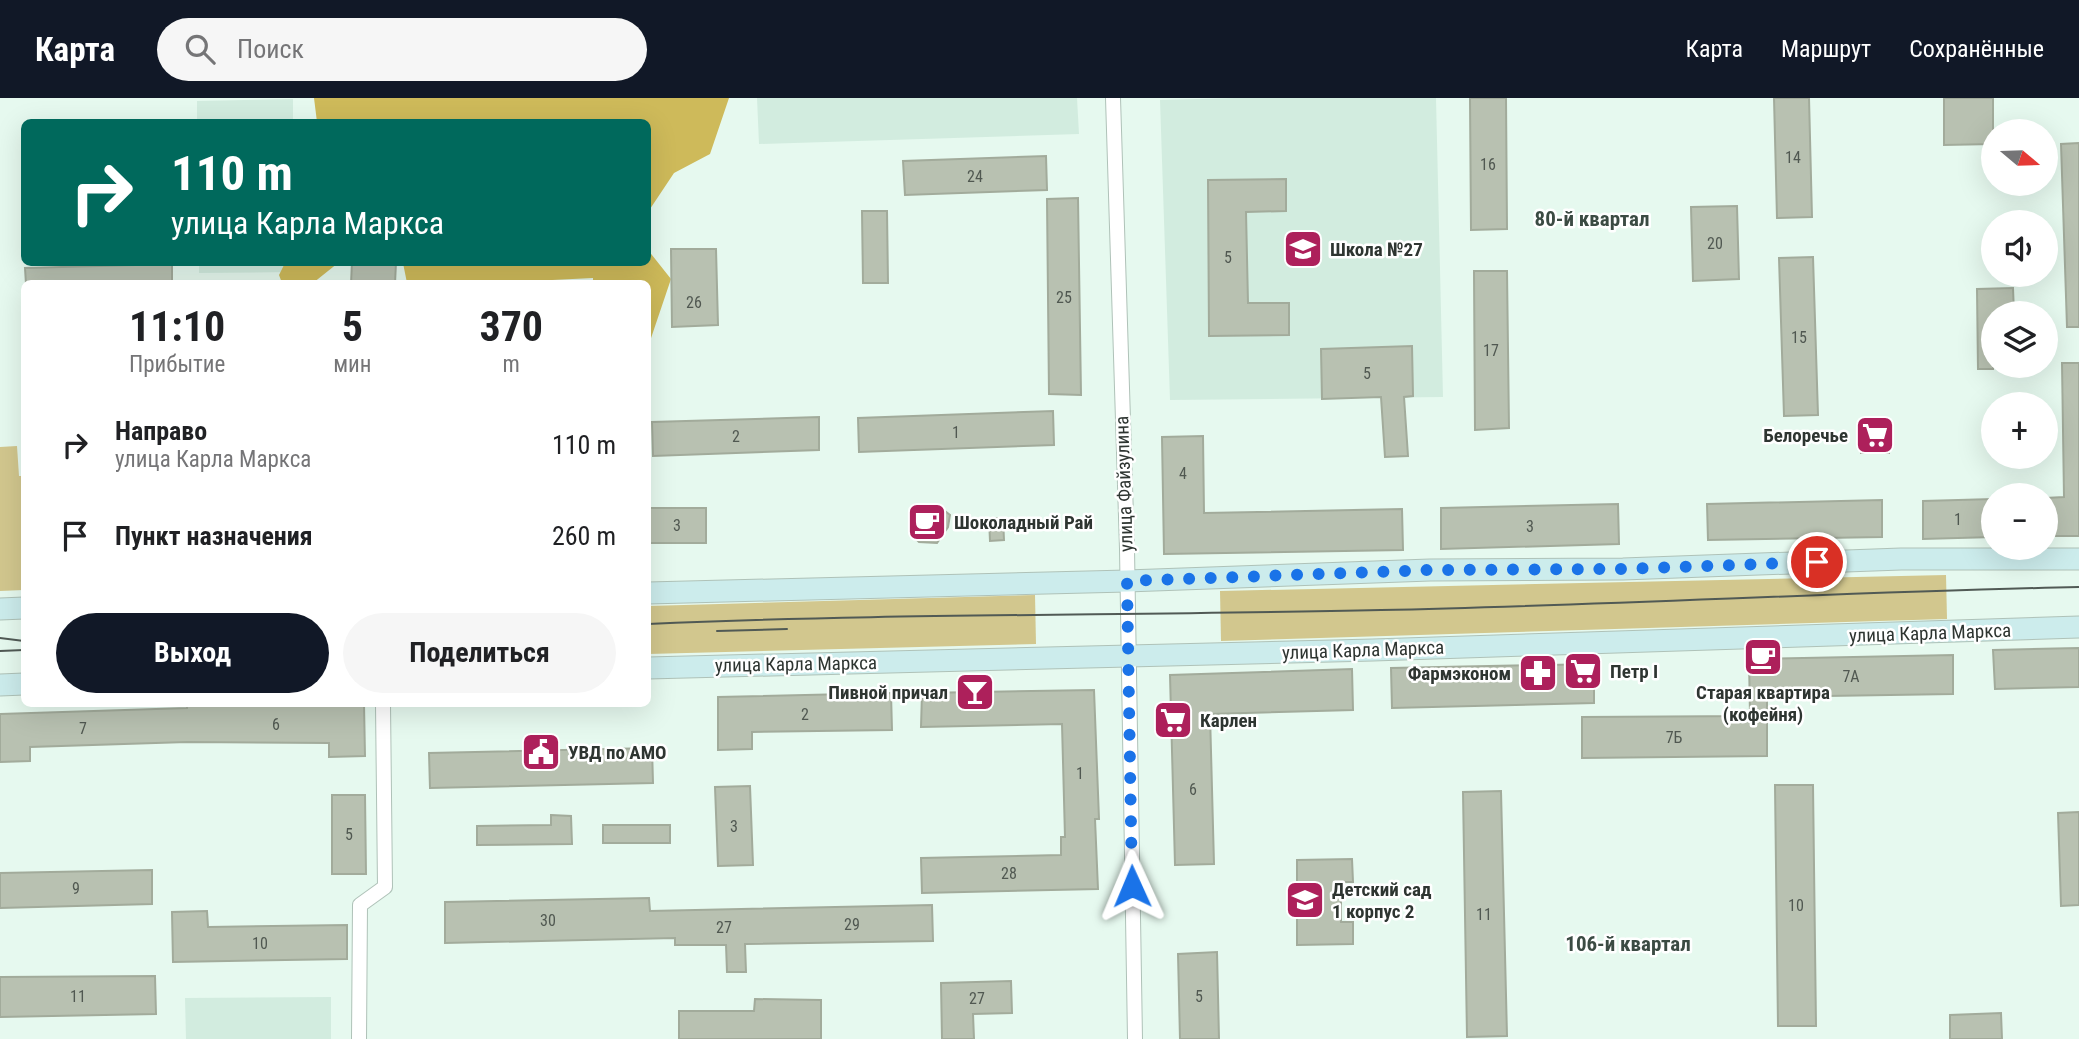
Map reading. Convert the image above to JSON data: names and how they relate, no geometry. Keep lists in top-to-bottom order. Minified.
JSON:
{"streets":{"main road":["улица Карла Маркса"],"street":["улица Файзулина"]},"crossings":[["улица Файзулина","улица Карла Маркса"]],"districts":["80-й квартал","106-й квартал"],"places":{"school or university":["Школа №27","Детский сад 1 корпус 2"],"supermarket":["Белоречье","Петр I","Карлен"],"cafe":["Шоколадный Рай","Старая квартира (кофейня)"],"pharmacy":["Фармэконом"],"bar":["Пивной причал"],"public building":["УВД по АМО"]},"house_numbers":["14","16","24","20","5","25","26","15","17","5","1","2","4","1","3","3","7А","2","6","7","7Б","1","6","3","5","28","9","10","11","30","29","27","10","11","5","27"],"north":"right","page":{"header":"Карта","search":"Поиск","nav":["Карта","Маршрут","Сохранённые"],"map_buttons":["+","−"],"turn":["110 m","улица Карла Маркса"],"eta":["11:10","Прибытие","5","мин","370","m"],"list":[{"name":"Направо","note":"улица Карла Маркса","value":"110 m"},{"name":"Пункт назначения","value":"260 m"}],"buttons":["Выход","Поделиться"]}}
